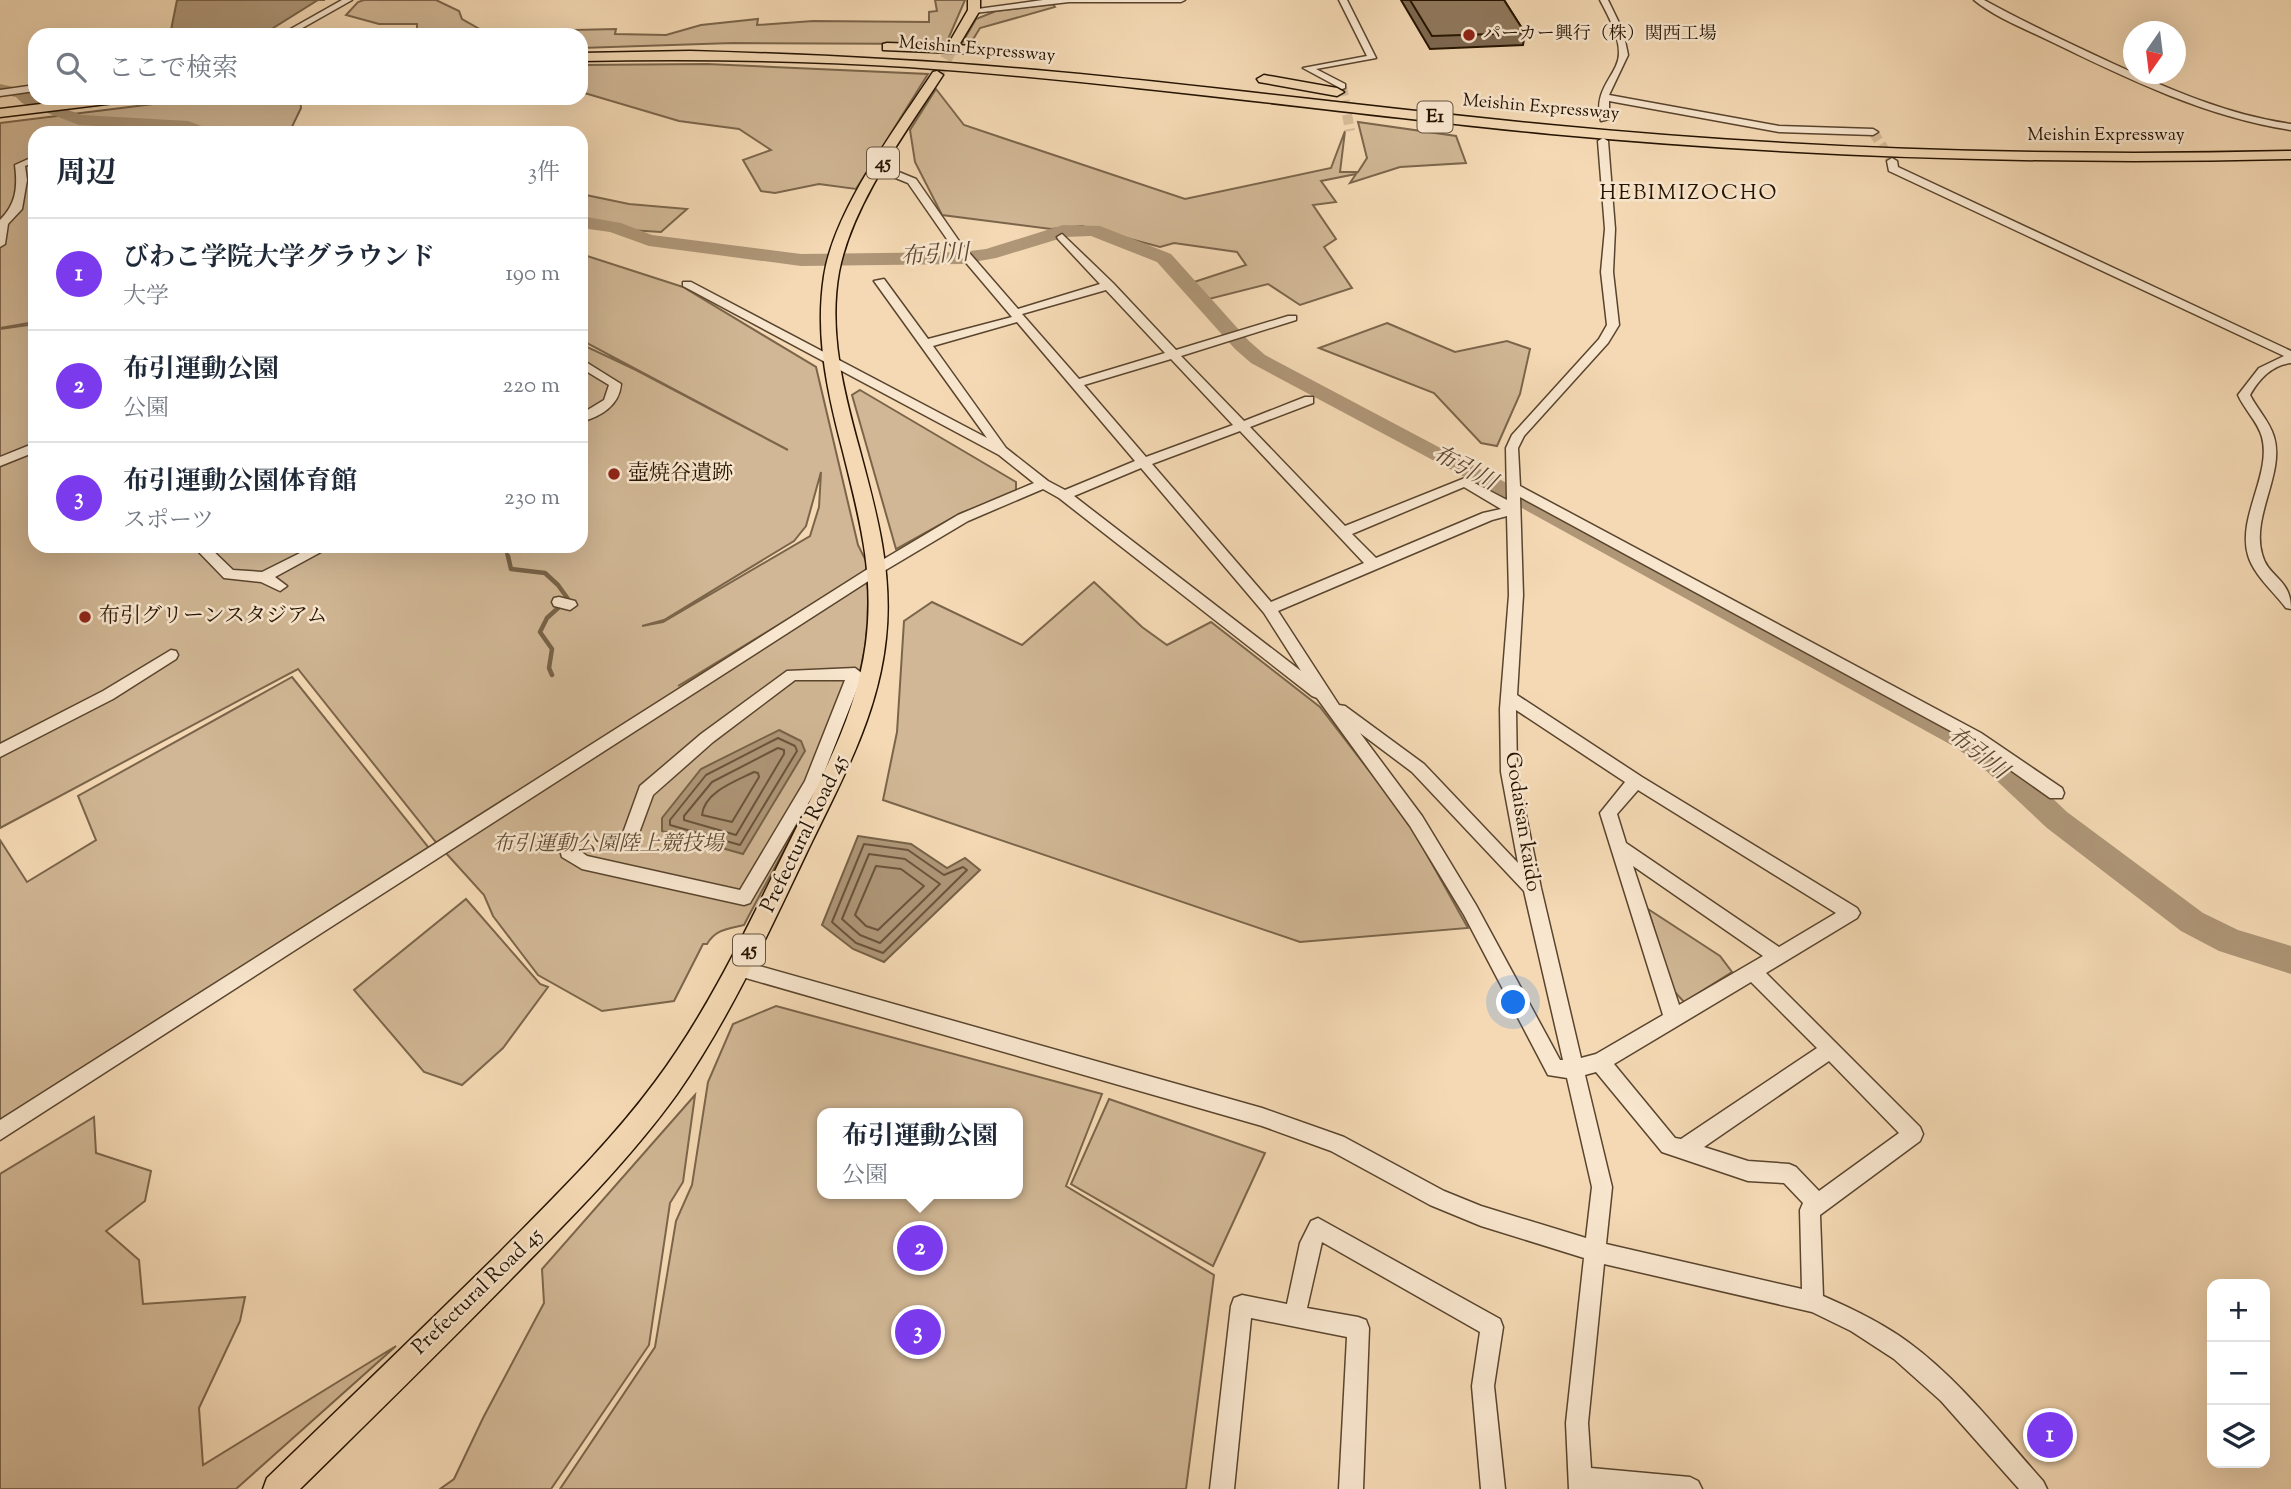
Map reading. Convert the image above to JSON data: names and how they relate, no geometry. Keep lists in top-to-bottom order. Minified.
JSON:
{"streets":{"highway":["Meishin Expressway","E1"],"main road":["45","Prefectural Road 45"],"street":["Godaisan kaido"]},"districts":["HEBIMIZOCHO"],"water":["布引川"],"parks":["布引運動公園陸上競技場"],"places":["パーカー興行（株）関西工場","壺焼谷遺跡","布引グリーンスタジアム"],"north":"bottom","page":{"search":"ここで検索","heading":["周辺","3件"],"list":[{"mark":"1","name":"びわこ学院大学グラウンド","note":"大学","value":"190 m"},{"mark":"2","name":"布引運動公園","note":"公園","value":"220 m"},{"mark":"3","name":"布引運動公園体育館","note":"スポーツ","value":"230 m"}],"popup":["布引運動公園","公園"],"pins":["2","3","1"],"map_buttons":["+","−"]}}
